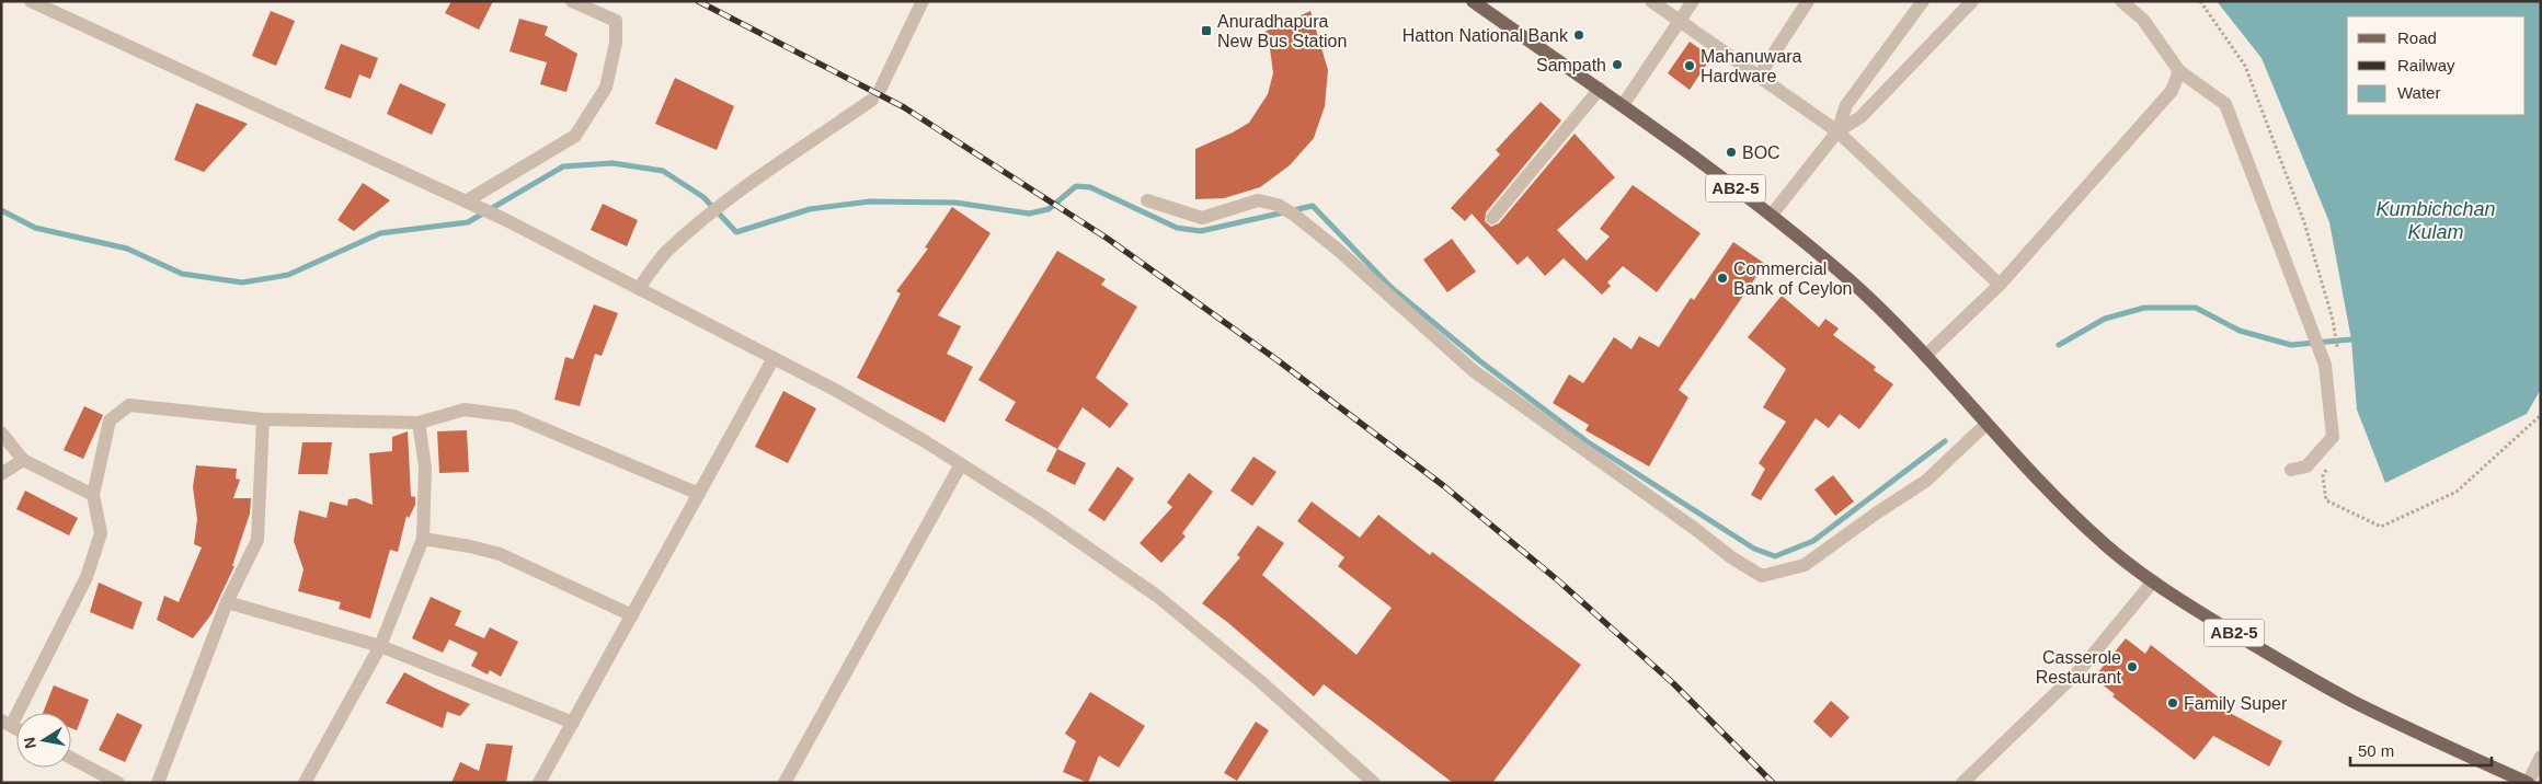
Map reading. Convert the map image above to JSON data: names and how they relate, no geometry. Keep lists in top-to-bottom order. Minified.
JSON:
{"streets":{"main road":["AB2-5"]},"water":["Kumbichchan Kulam"],"places":{"transit":["Anuradhapura New Bus Station"],"other":["Hatton National Bank","Sampath","Mahanuwara Hardware","BOC","Commercial Bank of Ceylon","Casserole Restaurant","Family Super"]},"legend":["Road","Railway","Water"],"scale_bar":"50 m","north":"left"}
